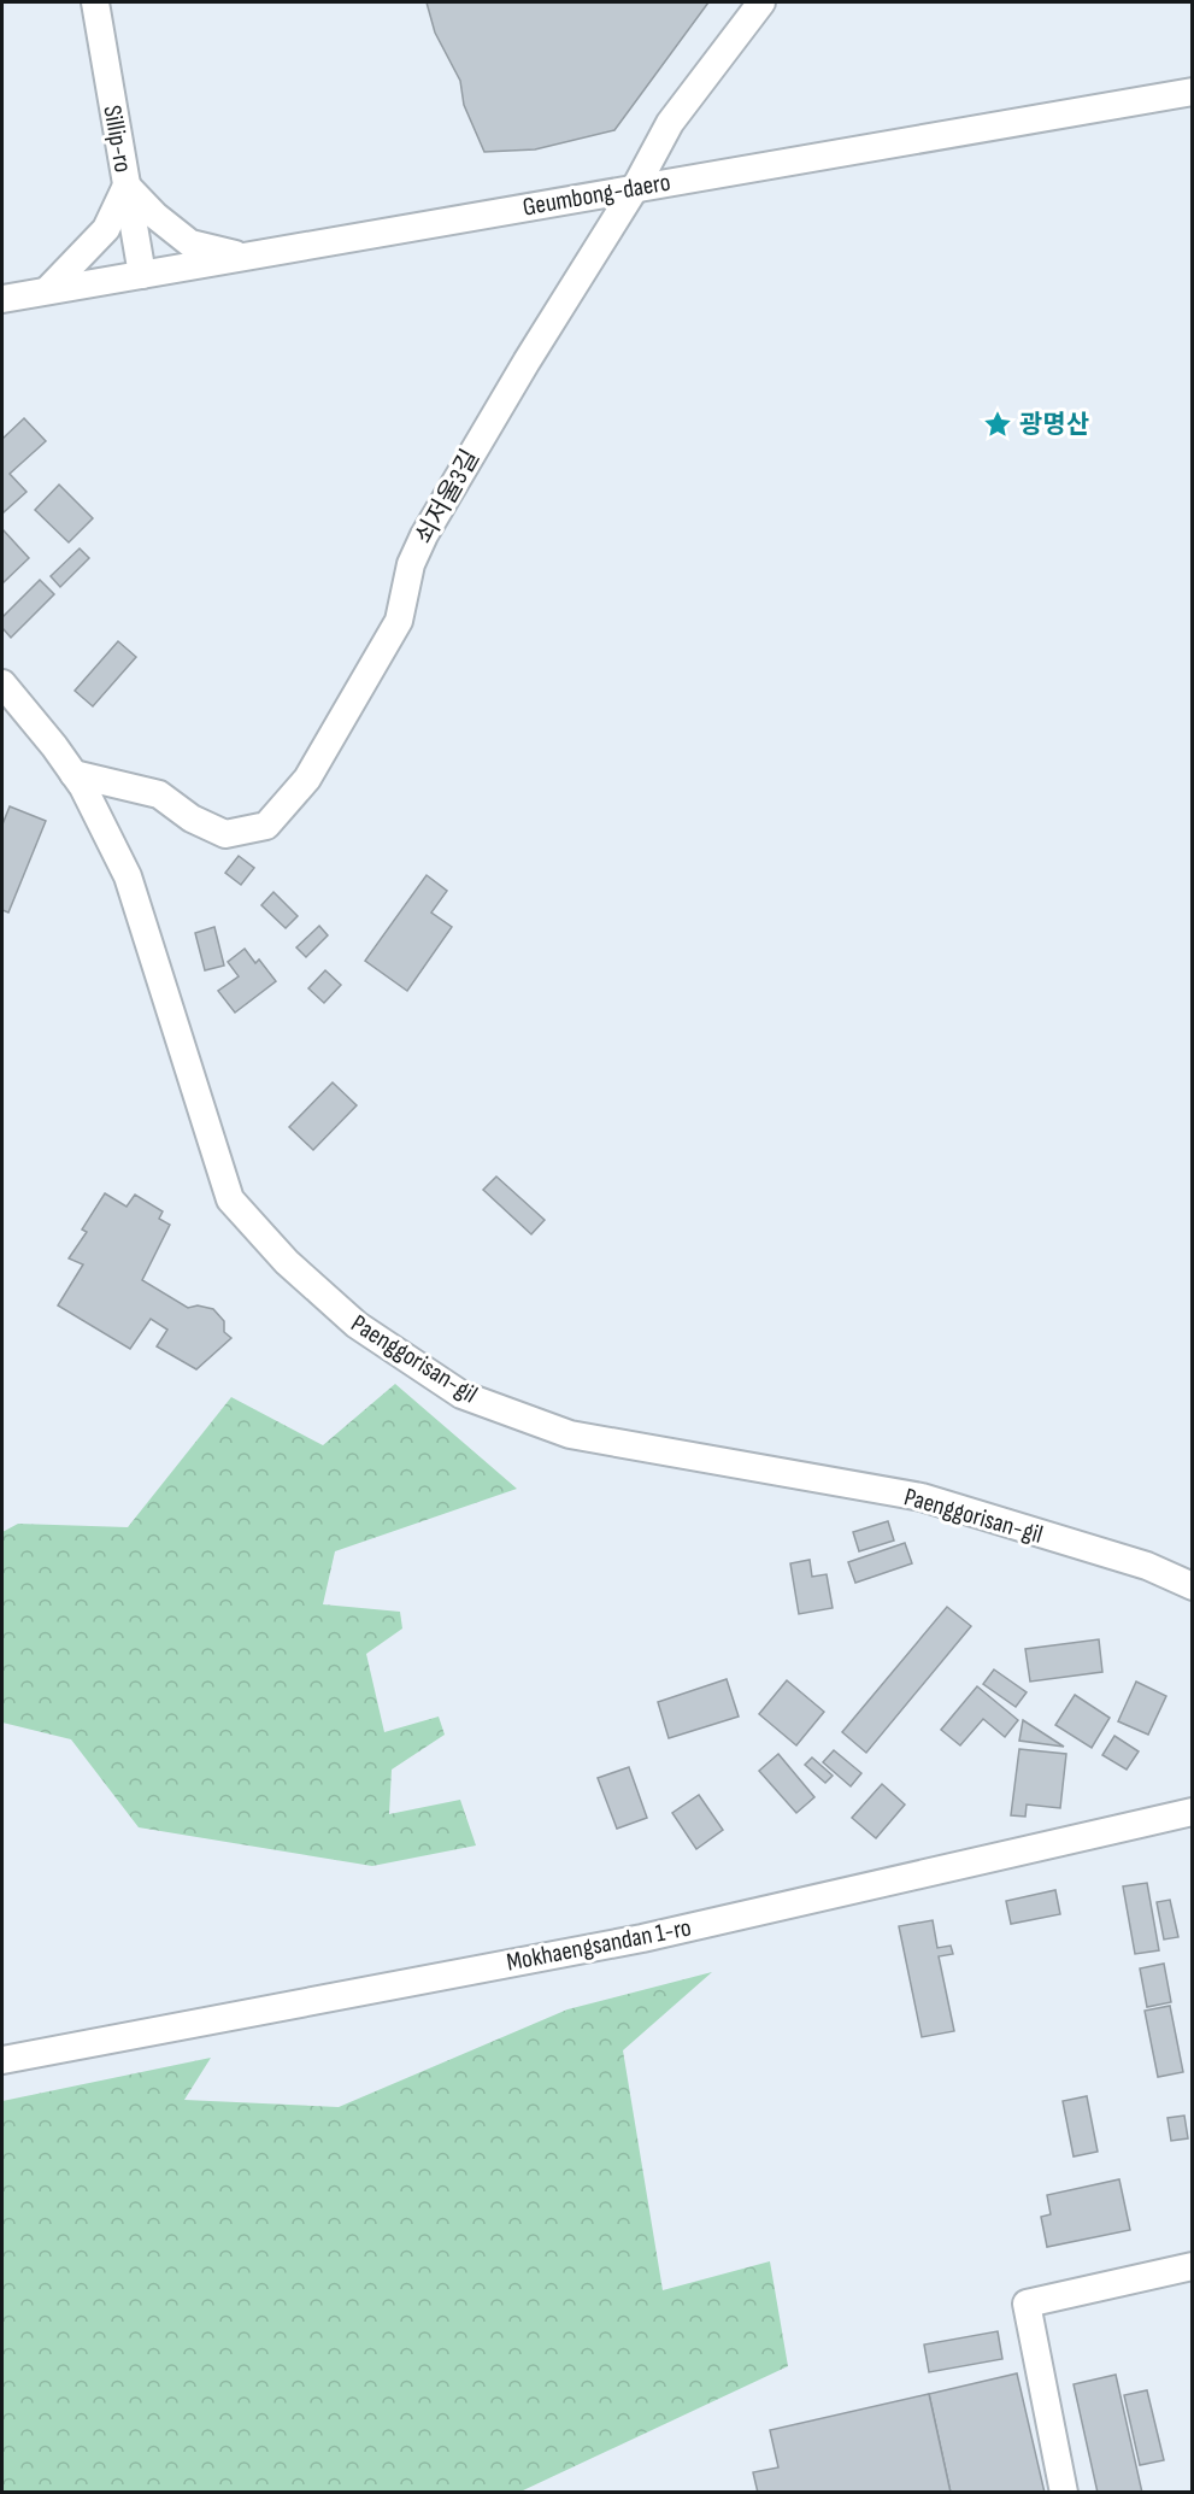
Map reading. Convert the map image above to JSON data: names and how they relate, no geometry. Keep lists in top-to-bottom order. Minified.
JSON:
{"streets":{"street":["Sillip-ro","Geumbong-daero","쇠저울3길","Paenggorisan-gil","Mokhaengsandan 1-ro"]},"crossings":[["Sillip-ro","Geumbong-daero"],["Geumbong-daero","쇠저울3길"],["쇠저울3길","Paenggorisan-gil"]],"places":{"place":["광명산"]}}
